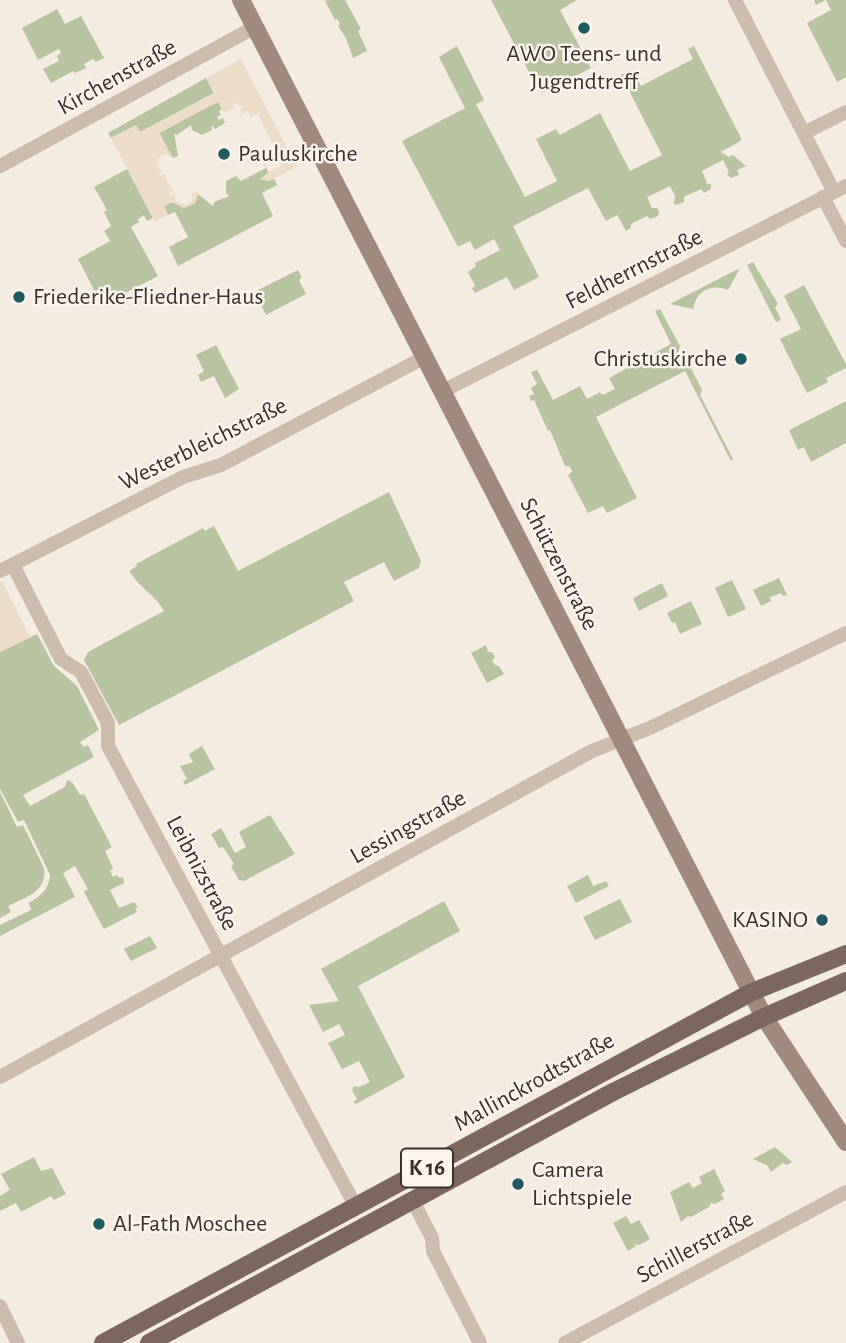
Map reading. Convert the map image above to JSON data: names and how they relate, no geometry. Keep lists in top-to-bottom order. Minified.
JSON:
{"streets":{"main road":["Mallinckrodtstraße","K 16"],"street":["Kirchenstraße","Feldherrnstraße","Westerbleichstraße","Schützenstraße","Lessingstraße","Leibnizstraße","Schillerstraße"]},"crossings":[["Kirchenstraße","Schützenstraße"],["Feldherrnstraße","Schützenstraße"],["Westerbleichstraße","Schützenstraße"],["Westerbleichstraße","Leibnizstraße"],["Schützenstraße","Lessingstraße"],["Schützenstraße","Mallinckrodtstraße"],["Lessingstraße","Leibnizstraße"],["Leibnizstraße","Mallinckrodtstraße"]],"places":["AWO Teens- und Jugendtreff","Pauluskirche","Friederike-Fliedner-Haus","Christuskirche","KASINO","Camera Lichtspiele","Al-Fath Moschee"]}
